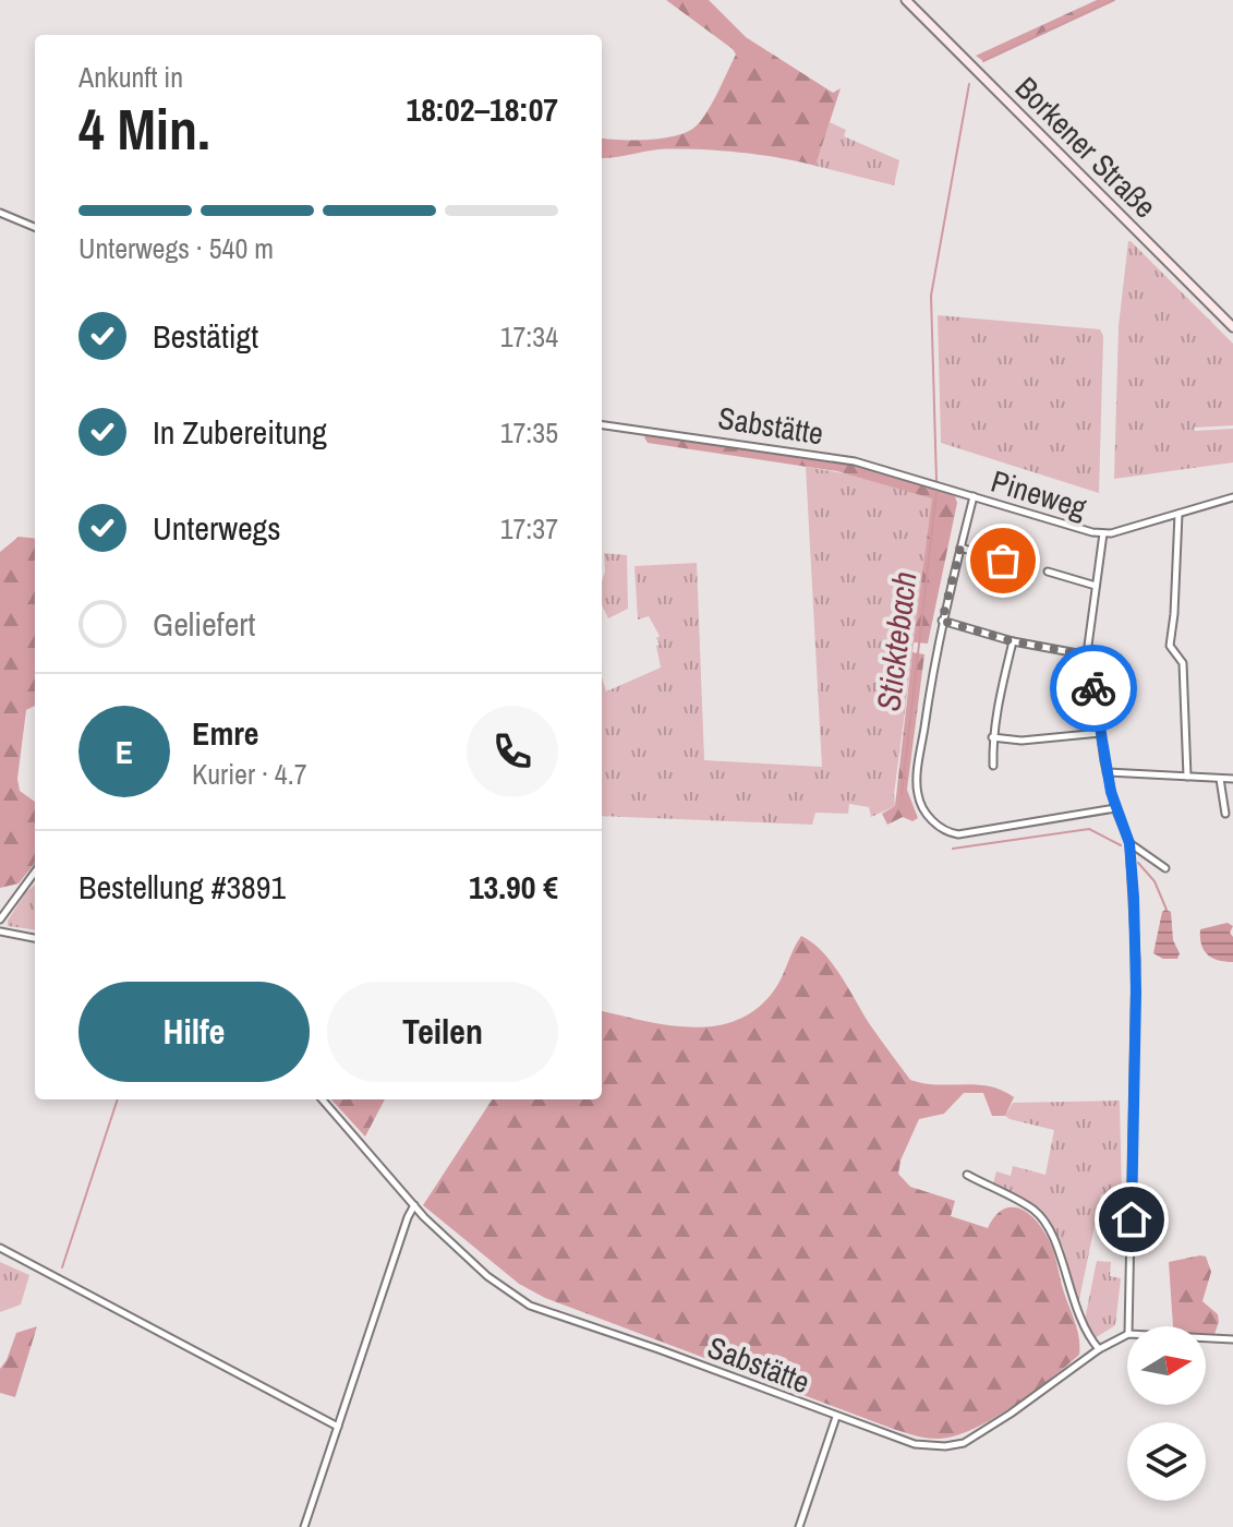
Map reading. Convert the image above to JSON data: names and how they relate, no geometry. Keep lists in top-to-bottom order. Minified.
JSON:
{"streets":{"main road":["Borkener Straße"],"street":["Sabstätte","Pineweg"]},"crossings":[["Sabstätte","Pineweg"]],"water":["Sticktebach"],"north":"right","page":{"heading":["4 Min.","Ankunft in","18:02–18:07"],"panel":["Emre","Kurier · 4.7","Bestellung #3891","13.90 €"],"bar":"Unterwegs · 540 m","list":[["Bestätigt","17:34"],["In Zubereitung","17:35"],["Unterwegs","17:37"],"Geliefert"],"round":"E","buttons":["Hilfe","Teilen"]}}
